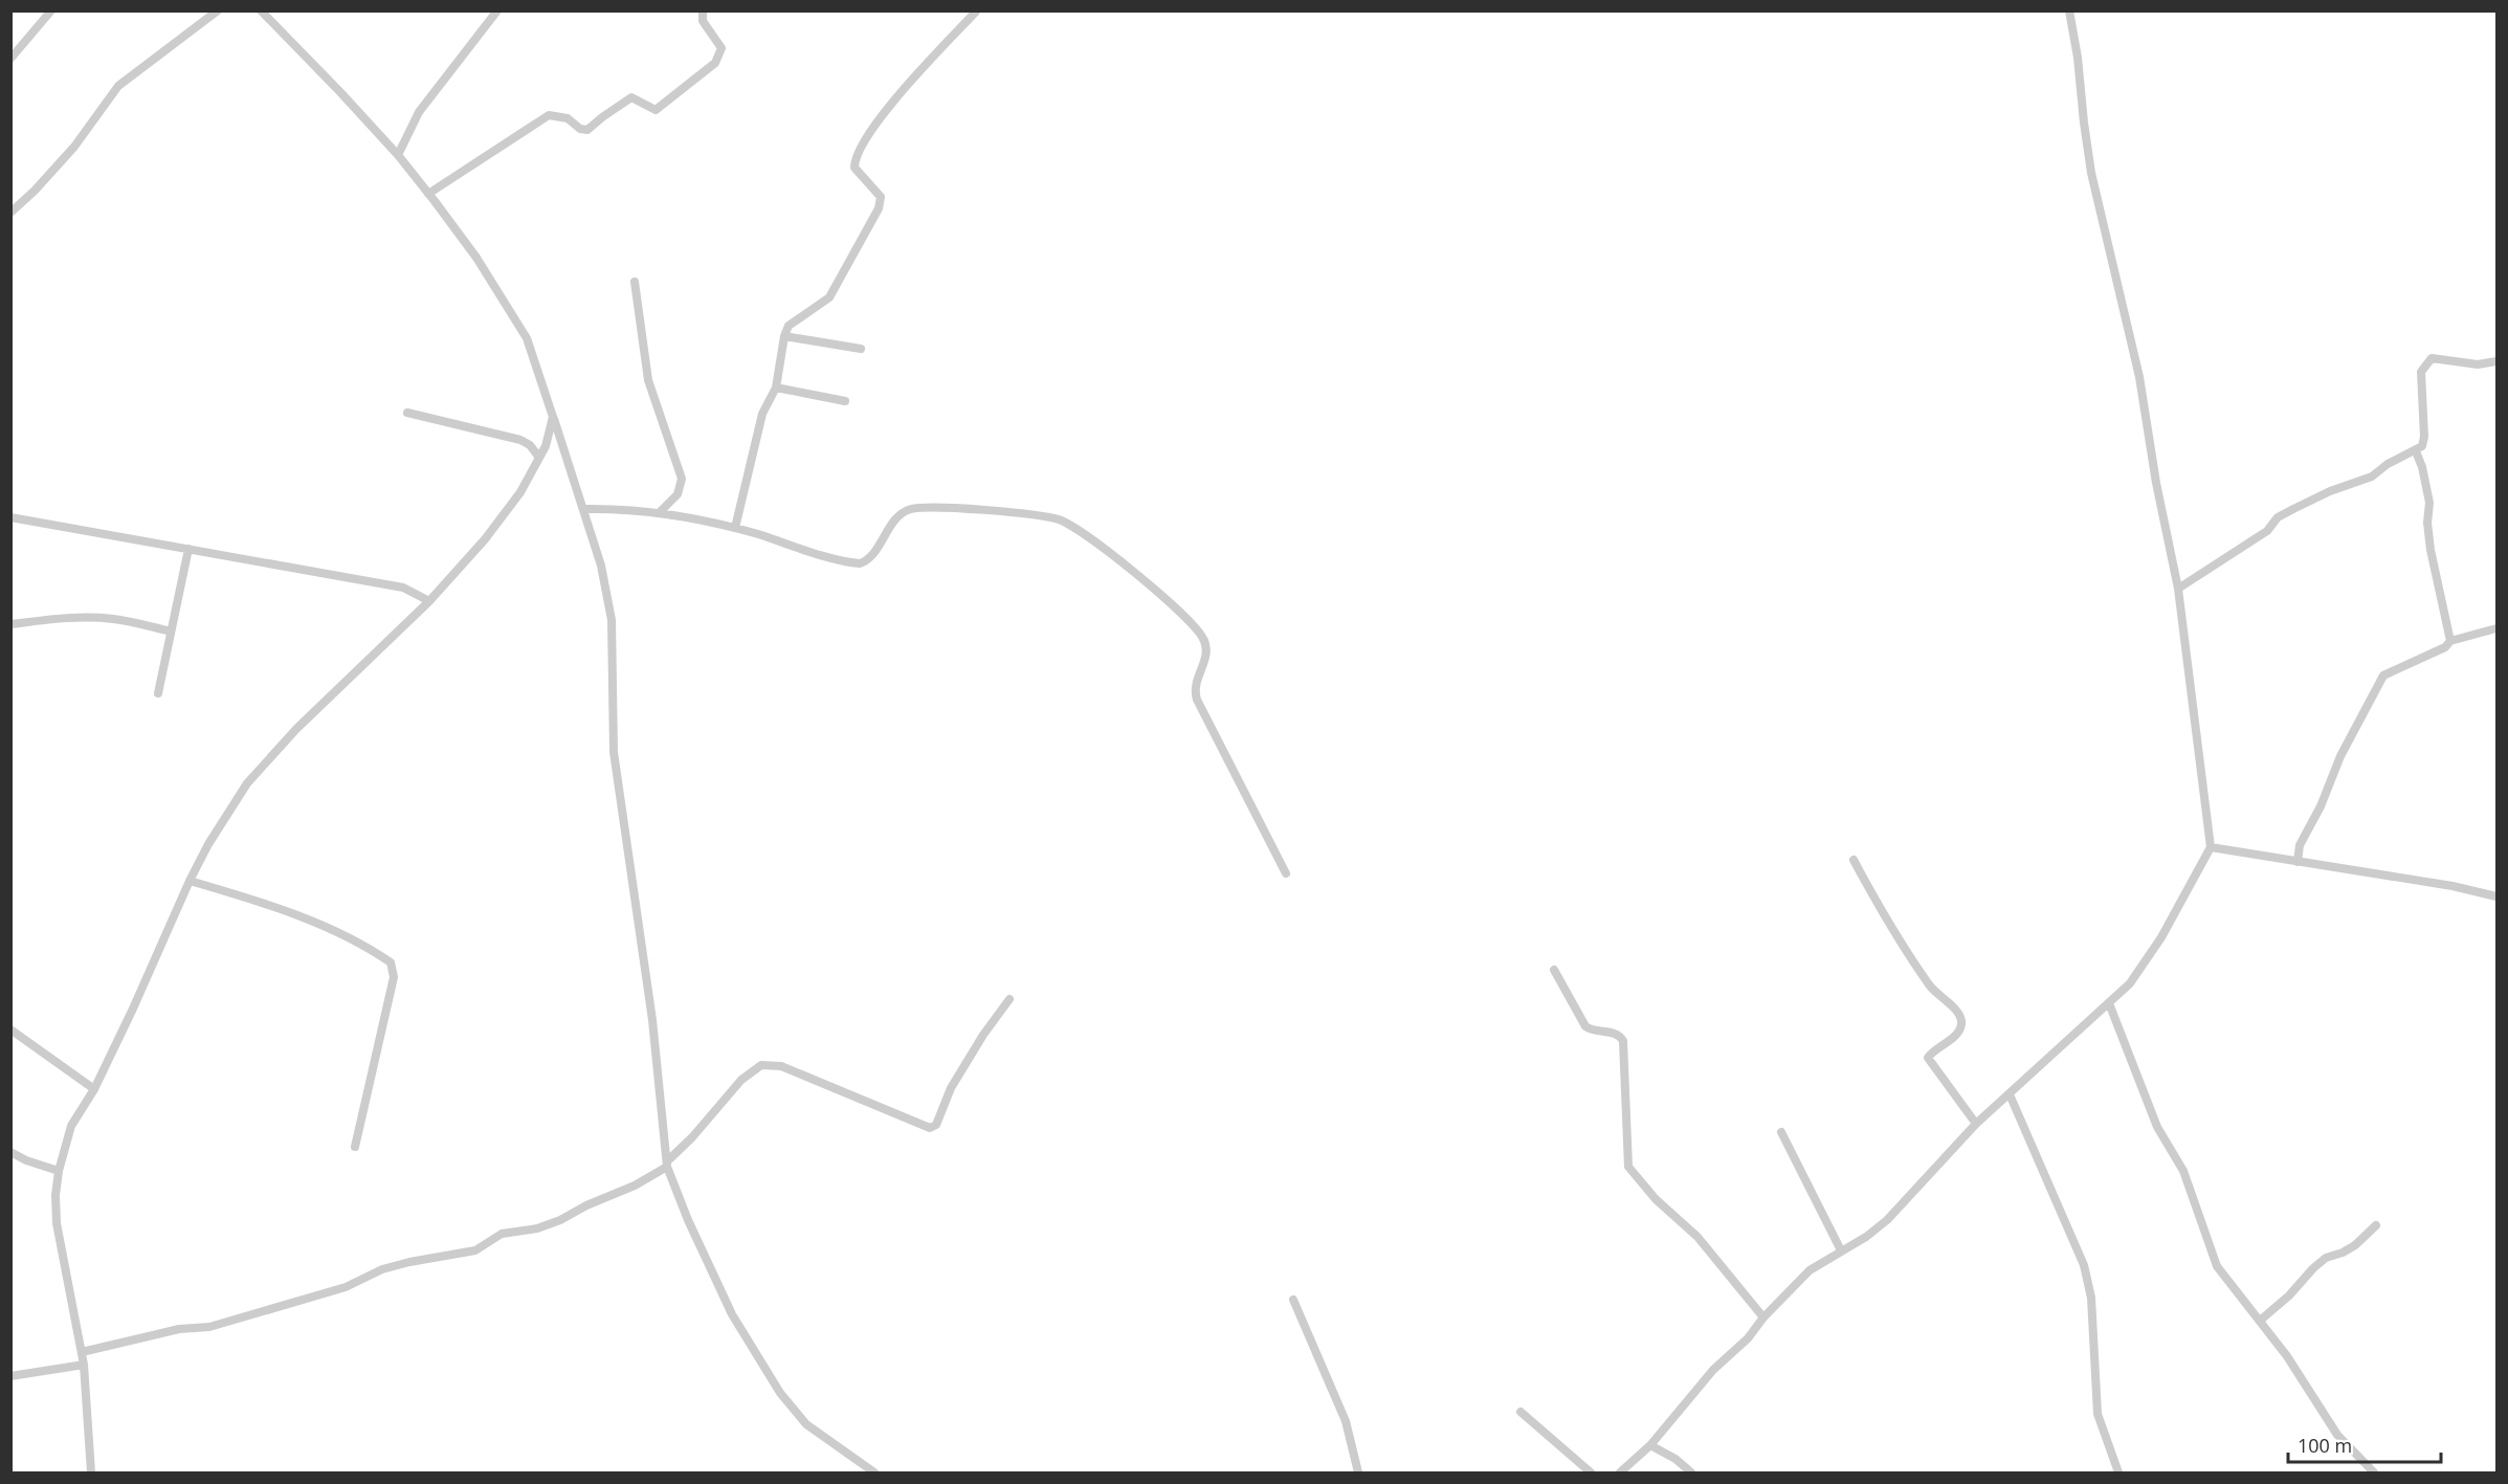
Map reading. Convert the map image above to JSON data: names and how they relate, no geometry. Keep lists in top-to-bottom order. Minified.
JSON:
{"scale_bar":"100 m"}
